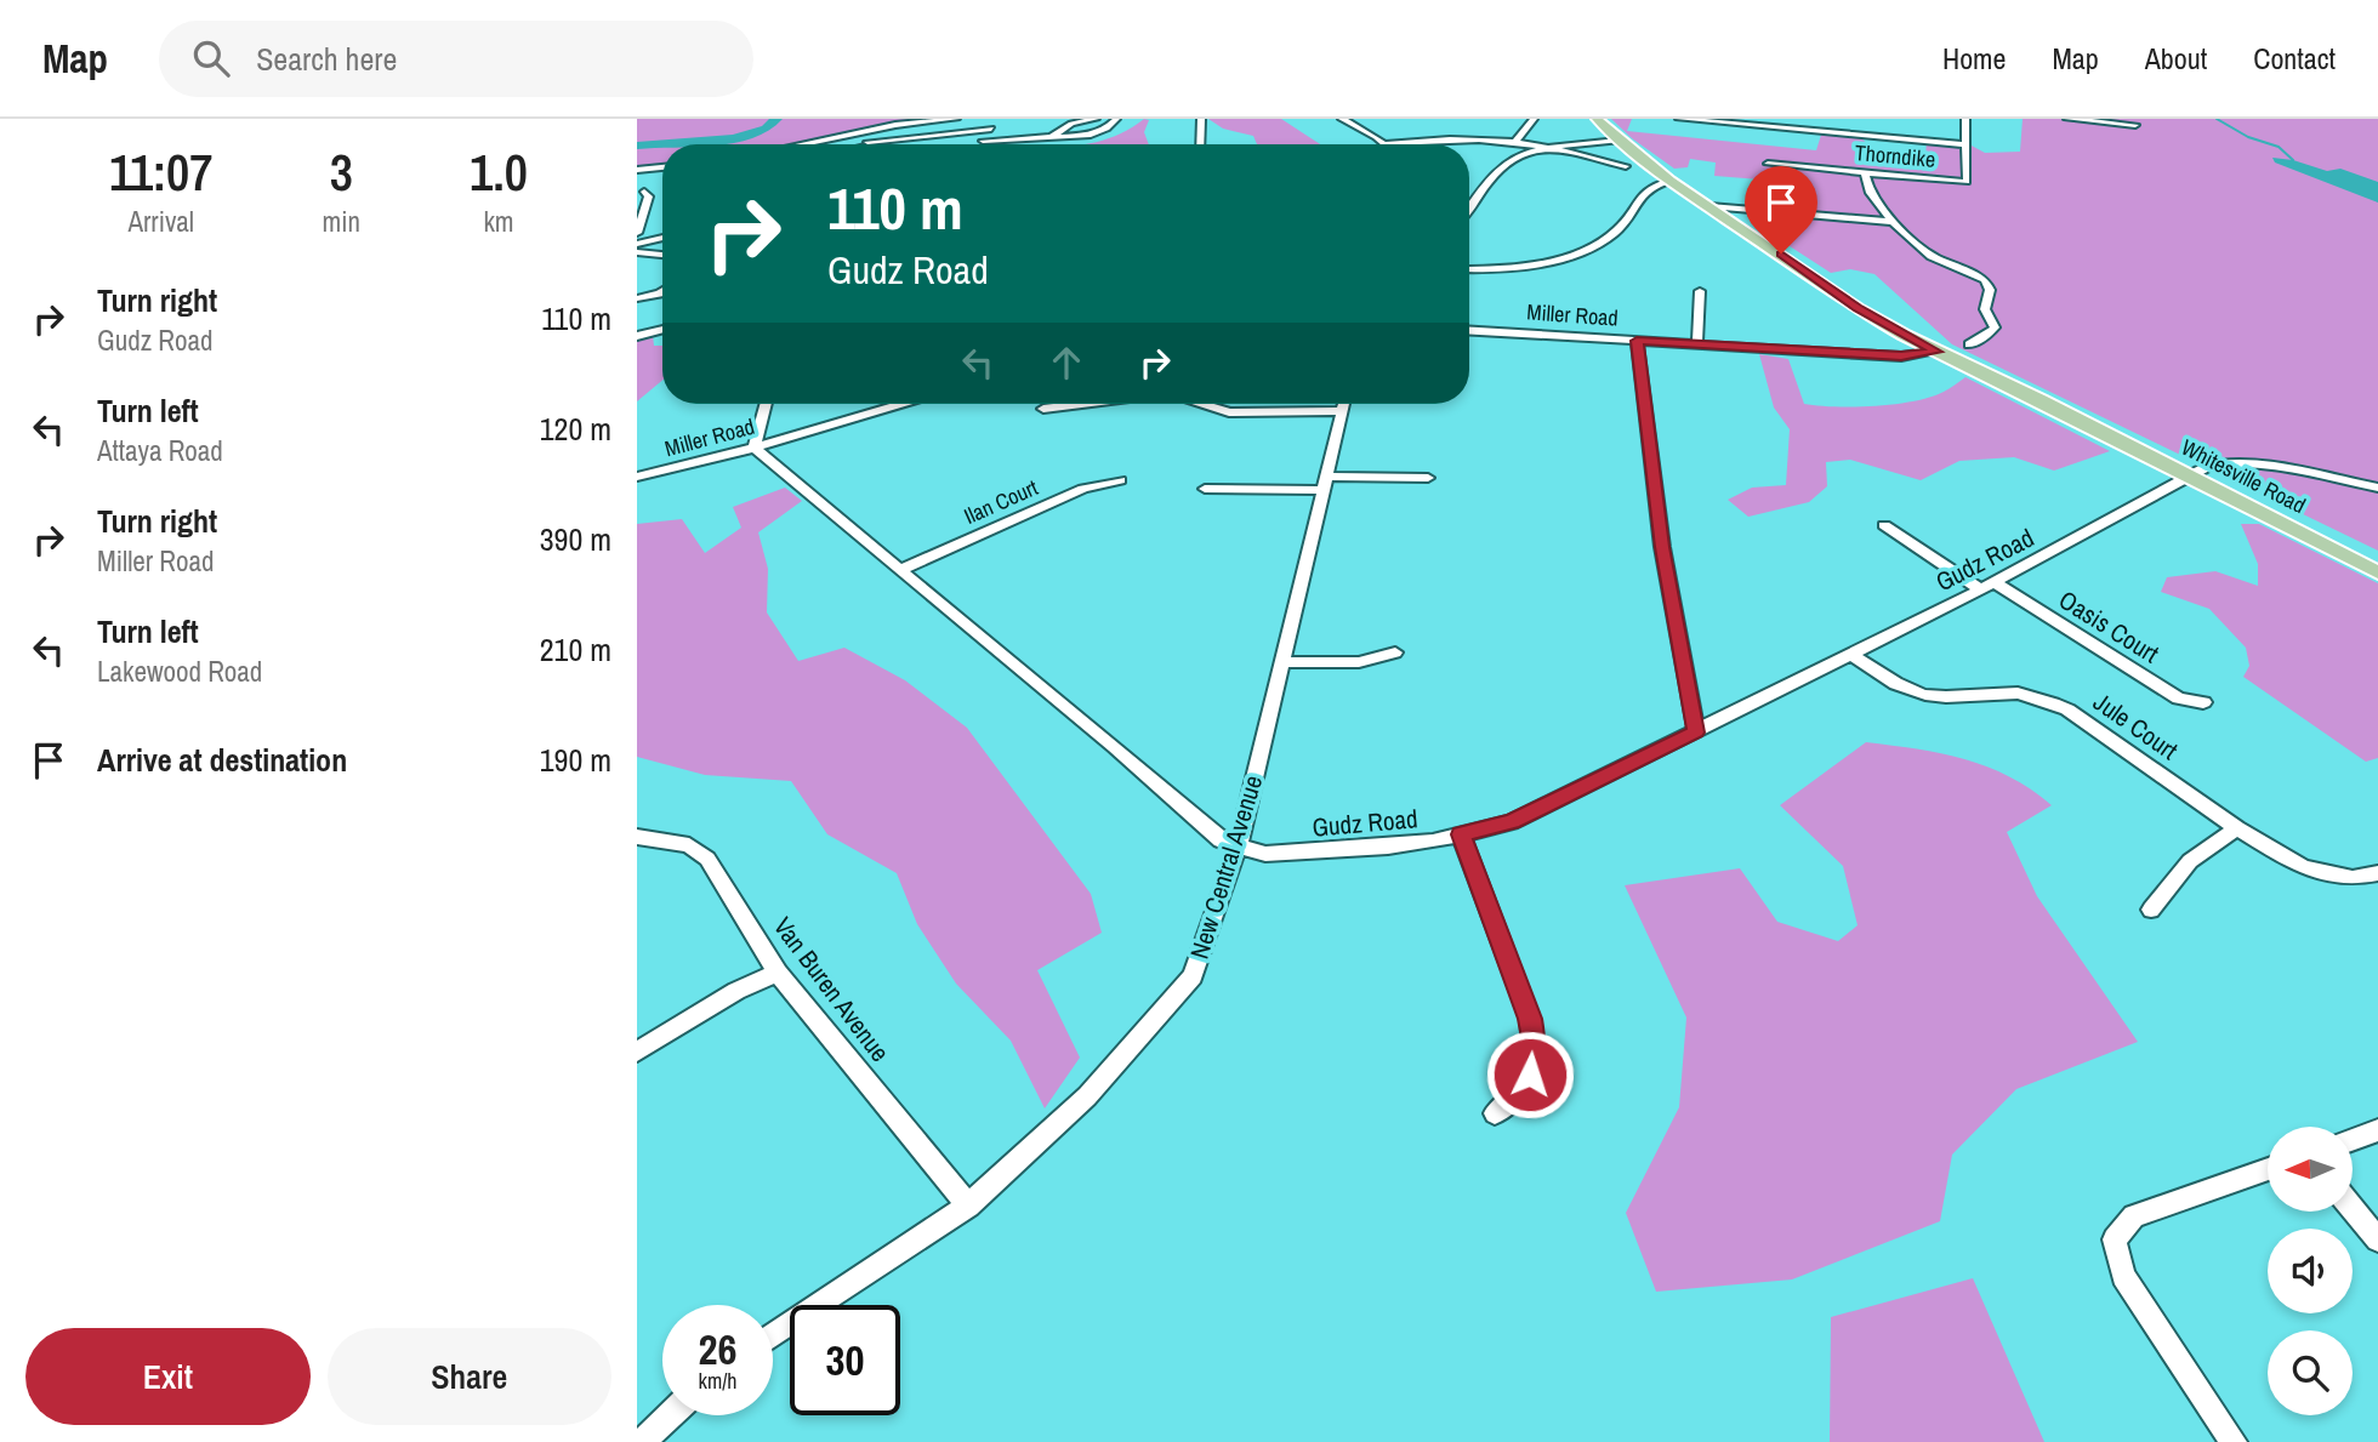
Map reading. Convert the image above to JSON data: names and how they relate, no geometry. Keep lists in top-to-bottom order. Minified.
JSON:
{"streets":{"main road":["Whitesville Road"],"street":["Thorndike","Miller Road","Ilan Court","Gudz Road","Oasis Court","Jule Court","New Central Avenue","Van Buren Avenue"]},"crossings":[["Miller Road","Gudz Road"],["Whitesville Road","Gudz Road"],["Ilan Court","Gudz Road"],["Gudz Road","Oasis Court"],["Gudz Road","Jule Court"],["Gudz Road","New Central Avenue"],["New Central Avenue","Van Buren Avenue"]],"north":"left","page":{"header":"Map","search":"Search here","nav":["Home","Map","About","Contact"],"eta":["11:07","Arrival","3","min","1.0","km"],"turn":["110 m","Gudz Road"],"list":[{"name":"Turn right","note":"Gudz Road","value":"110 m"},{"name":"Turn left","note":"Attaya Road","value":"120 m"},{"name":"Turn right","note":"Miller Road","value":"390 m"},{"name":"Turn left","note":"Lakewood Road","value":"210 m"},{"name":"Arrive at destination","value":"190 m"}],"speed":"26 km/h","limit":"30","buttons":["Exit","Share"]}}
